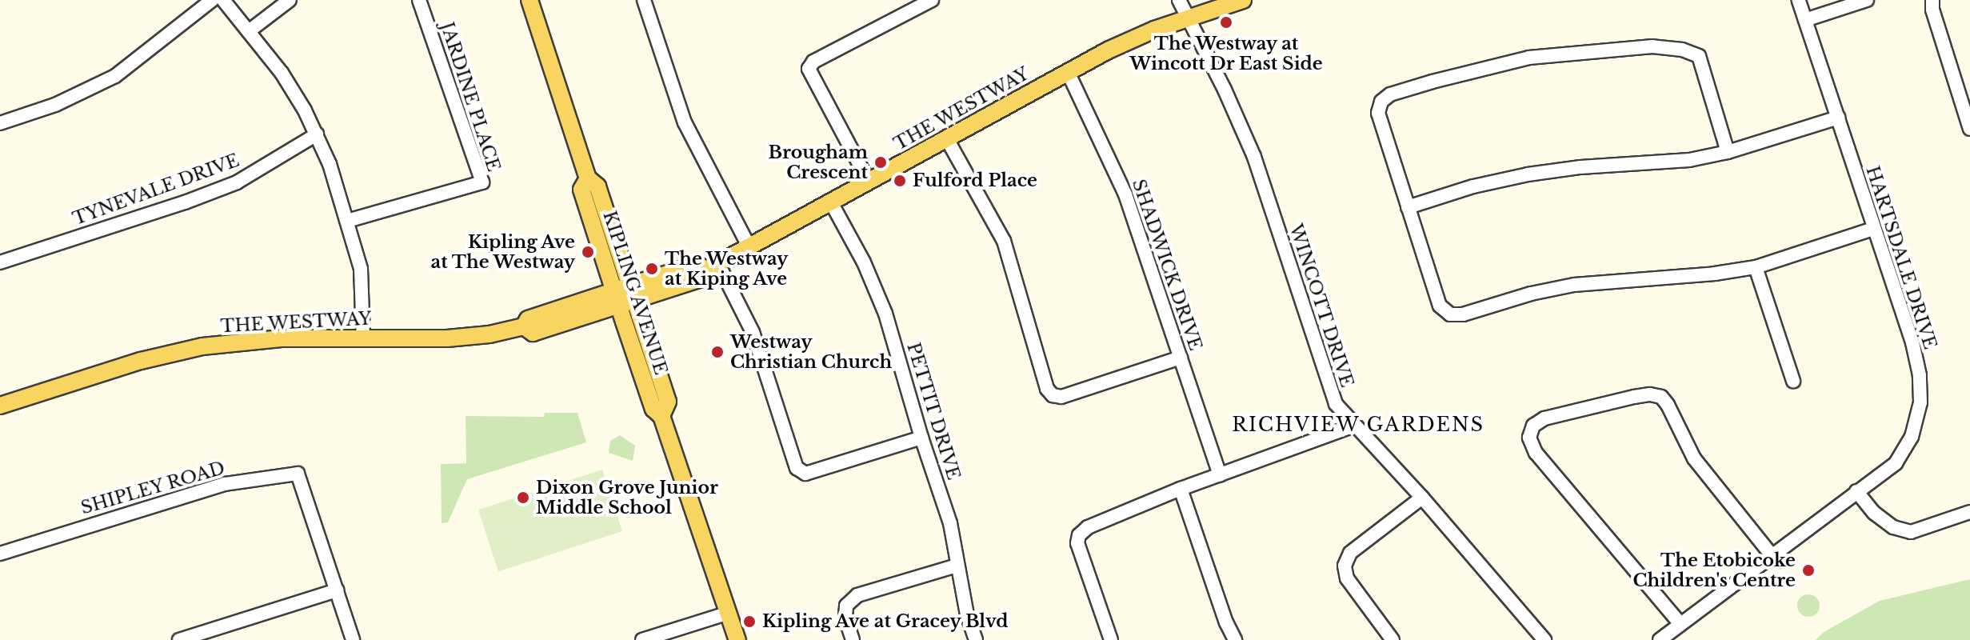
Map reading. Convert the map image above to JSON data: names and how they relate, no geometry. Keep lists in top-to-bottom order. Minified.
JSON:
{"streets":{"main road":["THE WESTWAY","KIPLING AVENUE"],"street":["JARDINE PLACE","TYNEVALE DRIVE","HARTSDALE DRIVE","SHADWICK DRIVE","WINCOTT DRIVE","PETTIT DRIVE","SHIPLEY ROAD"]},"crossings":[["THE WESTWAY","SHADWICK DRIVE"],["THE WESTWAY","KIPLING AVENUE"],["THE WESTWAY","WINCOTT DRIVE"],["THE WESTWAY","PETTIT DRIVE"]],"districts":["RICHVIEW GARDENS"],"places":["The Westway at Wincott Dr East Side","Brougham Crescent","Fulford Place","Kipling Ave at The Westway","The Westway at Kiping Ave","Westway Christian Church","Dixon Grove Junior Middle School","The Etobicoke Children's Centre","Kipling Ave at Gracey Blvd"]}
